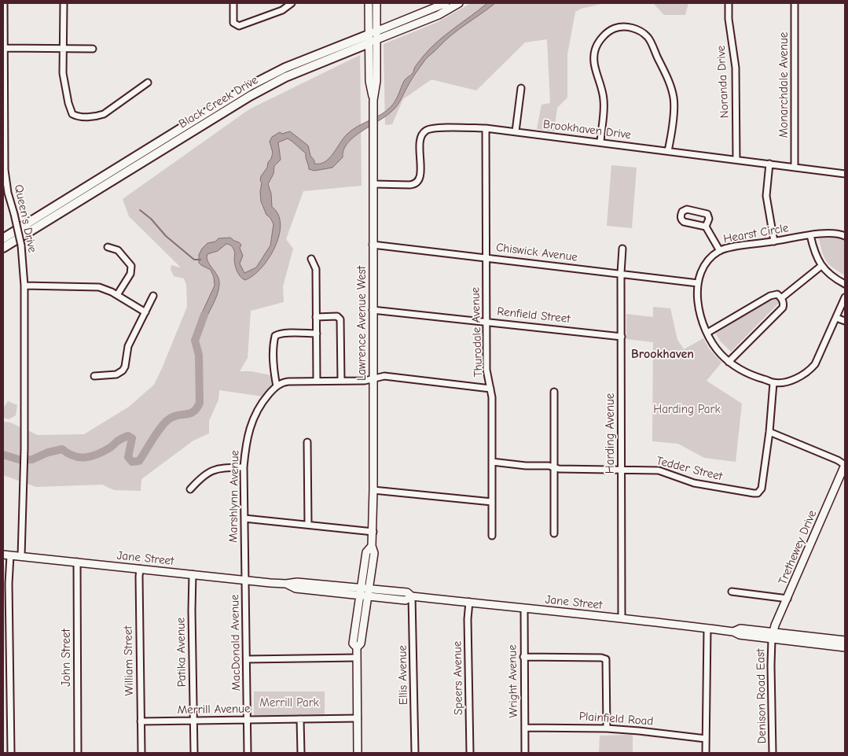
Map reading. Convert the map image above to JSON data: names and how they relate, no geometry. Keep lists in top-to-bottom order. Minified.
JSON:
{"streets":{"highway":["Black Creek Drive"],"main road":["Lawrence Avenue West","Trethewey Drive","Jane Street"],"street":["Noranda Drive","Monarchdale Avenue","Brookhaven Drive","Queen's Drive","Hearst Circle","Chiswick Avenue","Renfield Street","Thurodale Avenue","Harding Avenue","Tedder Street","Marshlynn Avenue","MacDonald Avenue","Patika Avenue","John Street","William Street","Ellis Avenue","Speers Avenue","Wright Avenue","Denison Road East","Merrill Avenue","Plainfield Road"]},"crossings":[["Noranda Drive","Brookhaven Drive"],["Monarchdale Avenue","Brookhaven Drive"],["Black Creek Drive","Lawrence Avenue West"],["Brookhaven Drive","Lawrence Avenue West"],["Brookhaven Drive","Thurodale Avenue"],["Queen's Drive","Jane Street"],["Hearst Circle","Chiswick Avenue"],["Chiswick Avenue","Lawrence Avenue West"],["Chiswick Avenue","Thurodale Avenue"],["Chiswick Avenue","Harding Avenue"],["Renfield Street","Lawrence Avenue West"],["Renfield Street","Thurodale Avenue"],["Renfield Street","Harding Avenue"],["Lawrence Avenue West","Jane Street"],["Lawrence Avenue West","Merrill Avenue"],["Thurodale Avenue","Tedder Street"],["Harding Avenue","Tedder Street"],["Harding Avenue","Jane Street"],["Marshlynn Avenue","Jane Street"],["Marshlynn Avenue","MacDonald Avenue"],["Trethewey Drive","Jane Street"],["Trethewey Drive","Denison Road East"],["Jane Street","MacDonald Avenue"],["Jane Street","Patika Avenue"],["Jane Street","John Street"],["Jane Street","William Street"],["Jane Street","Ellis Avenue"],["Jane Street","Speers Avenue"],["Jane Street","Wright Avenue"],["Jane Street","Denison Road East"],["MacDonald Avenue","Merrill Avenue"],["Patika Avenue","Merrill Avenue"],["William Street","Merrill Avenue"],["Wright Avenue","Plainfield Road"]],"districts":["Brookhaven"],"parks":["Harding Park","Merrill Park"]}
